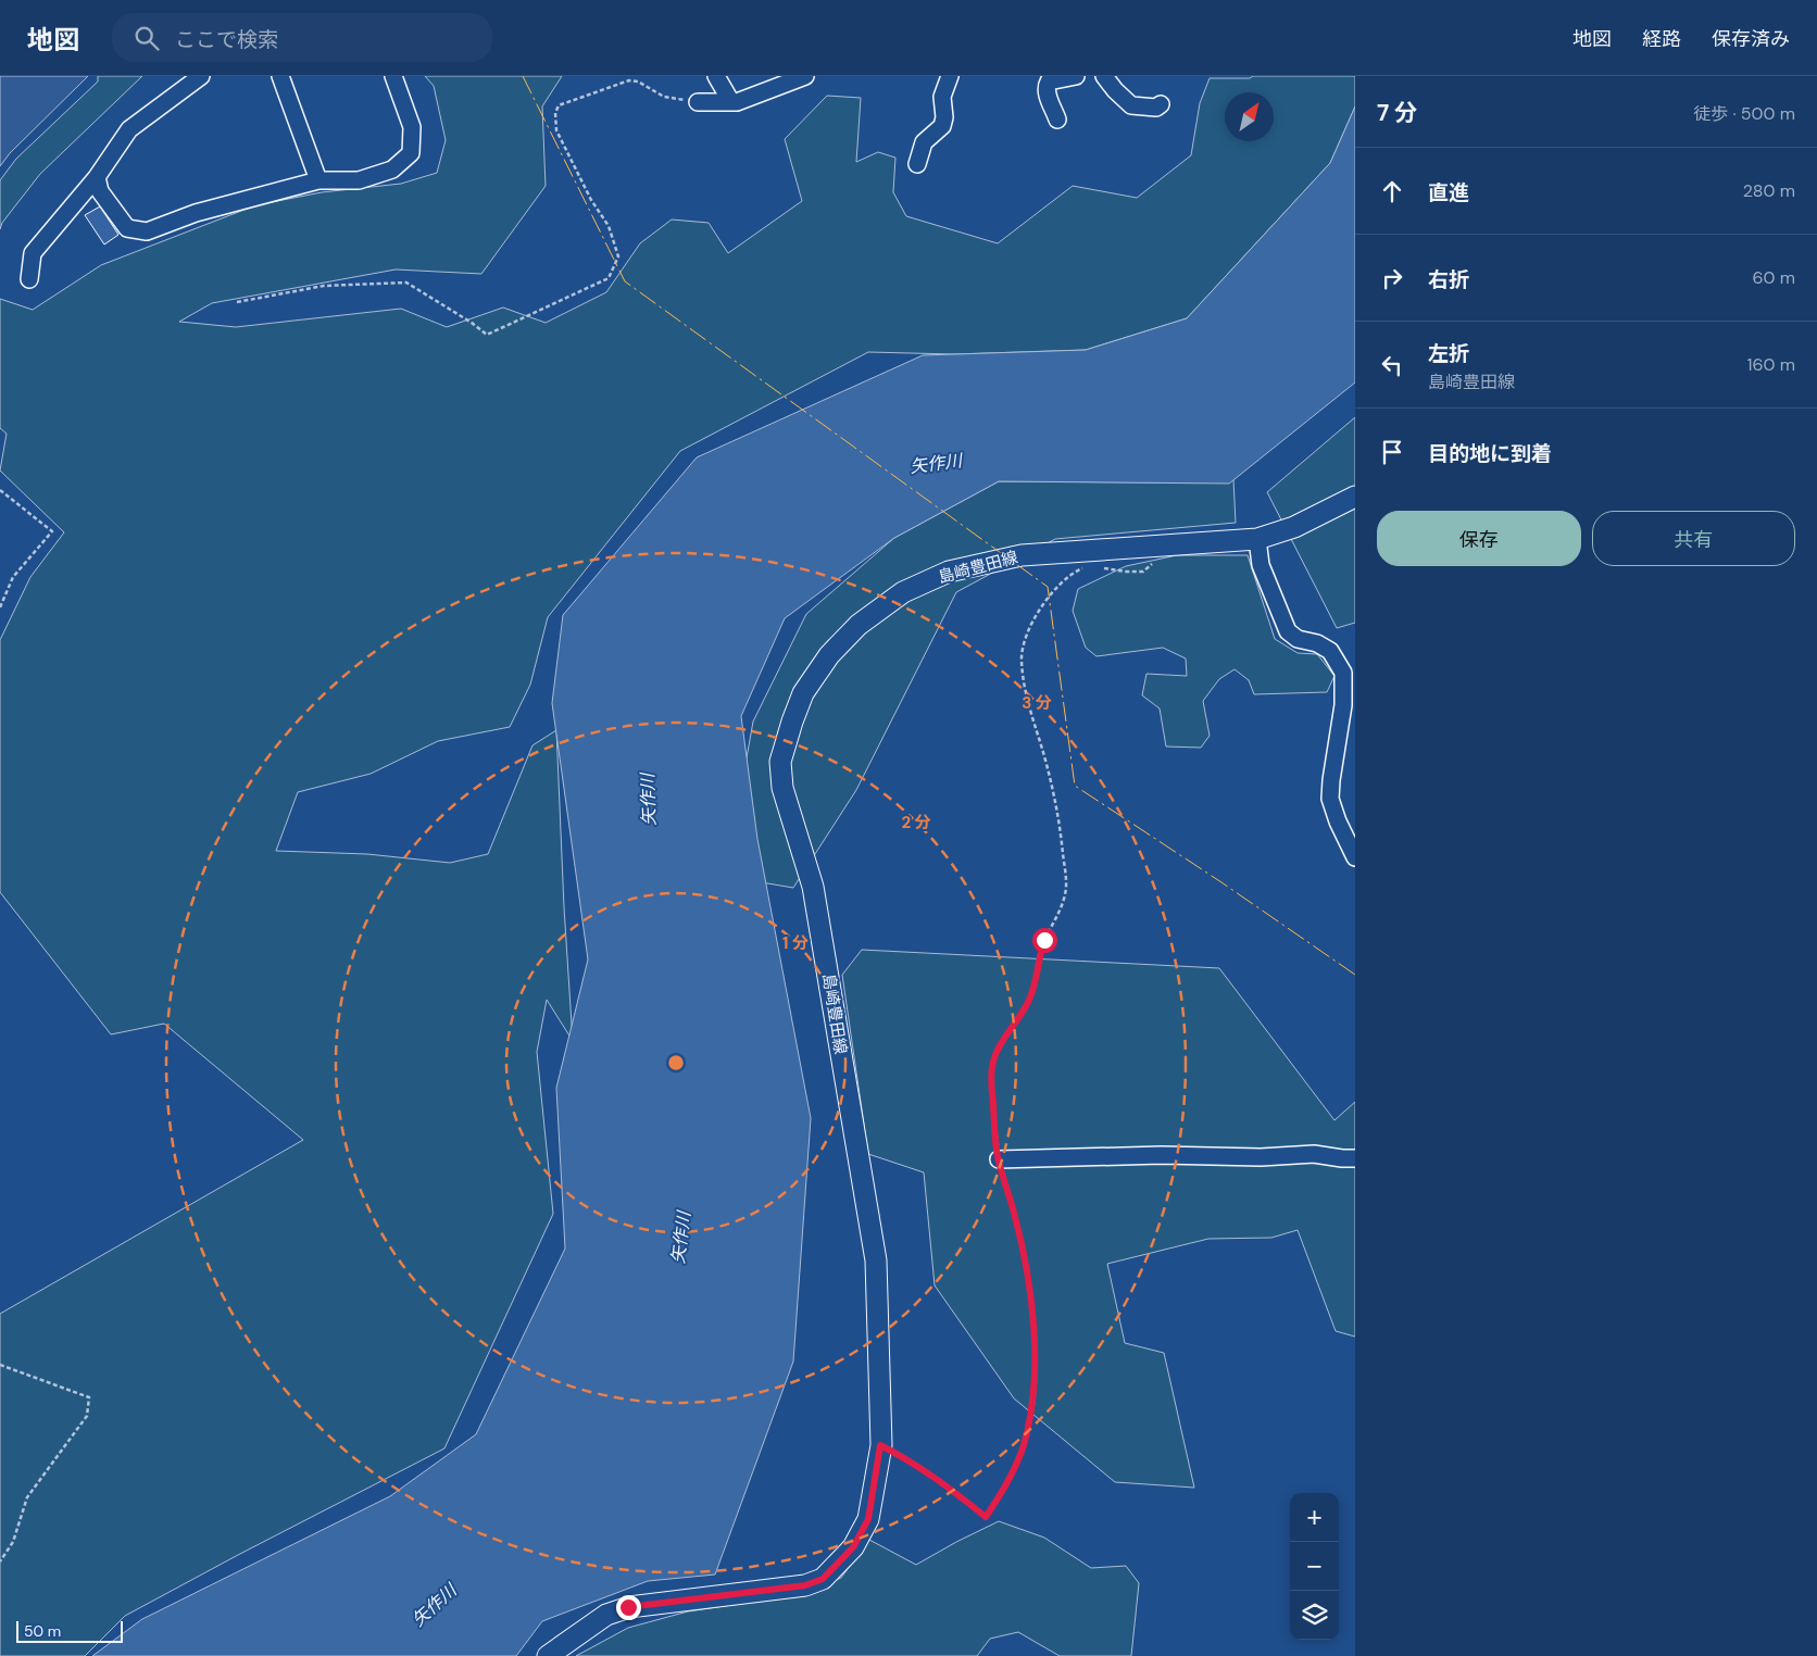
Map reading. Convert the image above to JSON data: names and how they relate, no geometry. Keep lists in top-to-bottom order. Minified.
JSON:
{"streets":{"main road":["島崎豊田線"]},"water":["矢作川"],"scale_bar":"50 m","north":"top right","page":{"header":"地図","search":"ここで検索","nav":["地図","経路","保存済み"],"heading":["7 分","徒歩 · 500 m"],"list":[["直進","280 m"],["右折","60 m"],["左折","島崎豊田線","160 m"],"目的地に到着"],"buttons":["保存","共有"],"map_buttons":["+","−"],"scale":"50 m"},"rings":["3 分","2 分","1 分"]}
